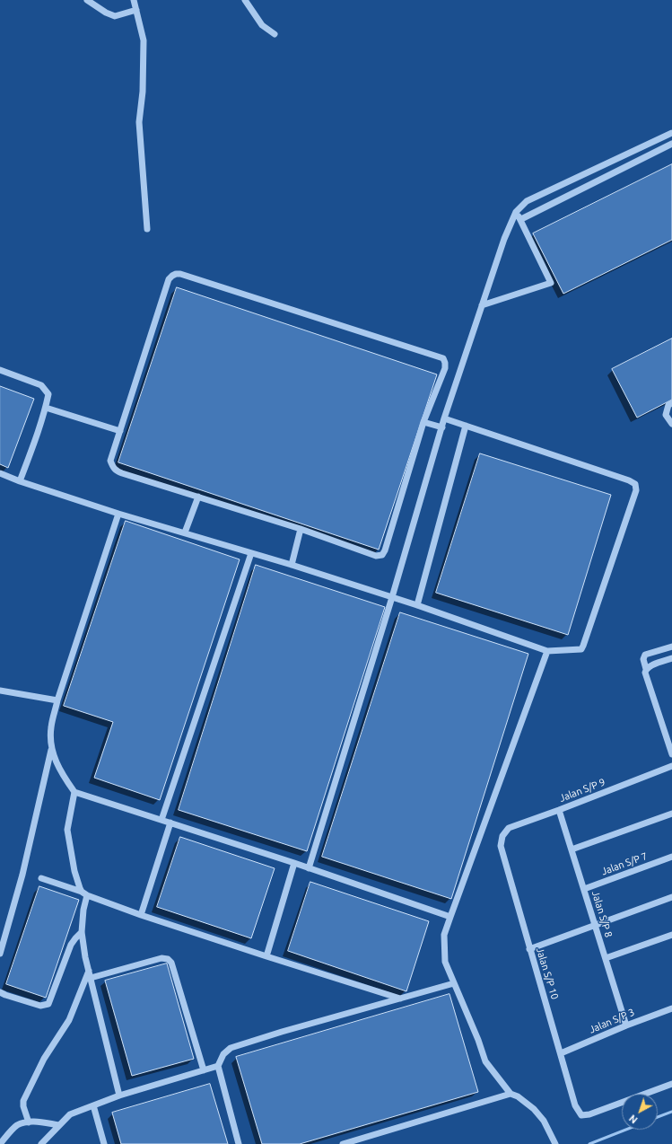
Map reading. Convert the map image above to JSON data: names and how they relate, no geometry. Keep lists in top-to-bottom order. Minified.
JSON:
{"streets":{"street":["Jalan S/P 9","Jalan S/P 7","Jalan S/P 8","Jalan S/P 10","Jalan S/P 3"]},"crossings":[["Jalan S/P 9","Jalan S/P 8"],["Jalan S/P 9","Jalan S/P 10"],["Jalan S/P 7","Jalan S/P 8"],["Jalan S/P 8","Jalan S/P 3"],["Jalan S/P 10","Jalan S/P 3"]],"north":"bottom left"}
